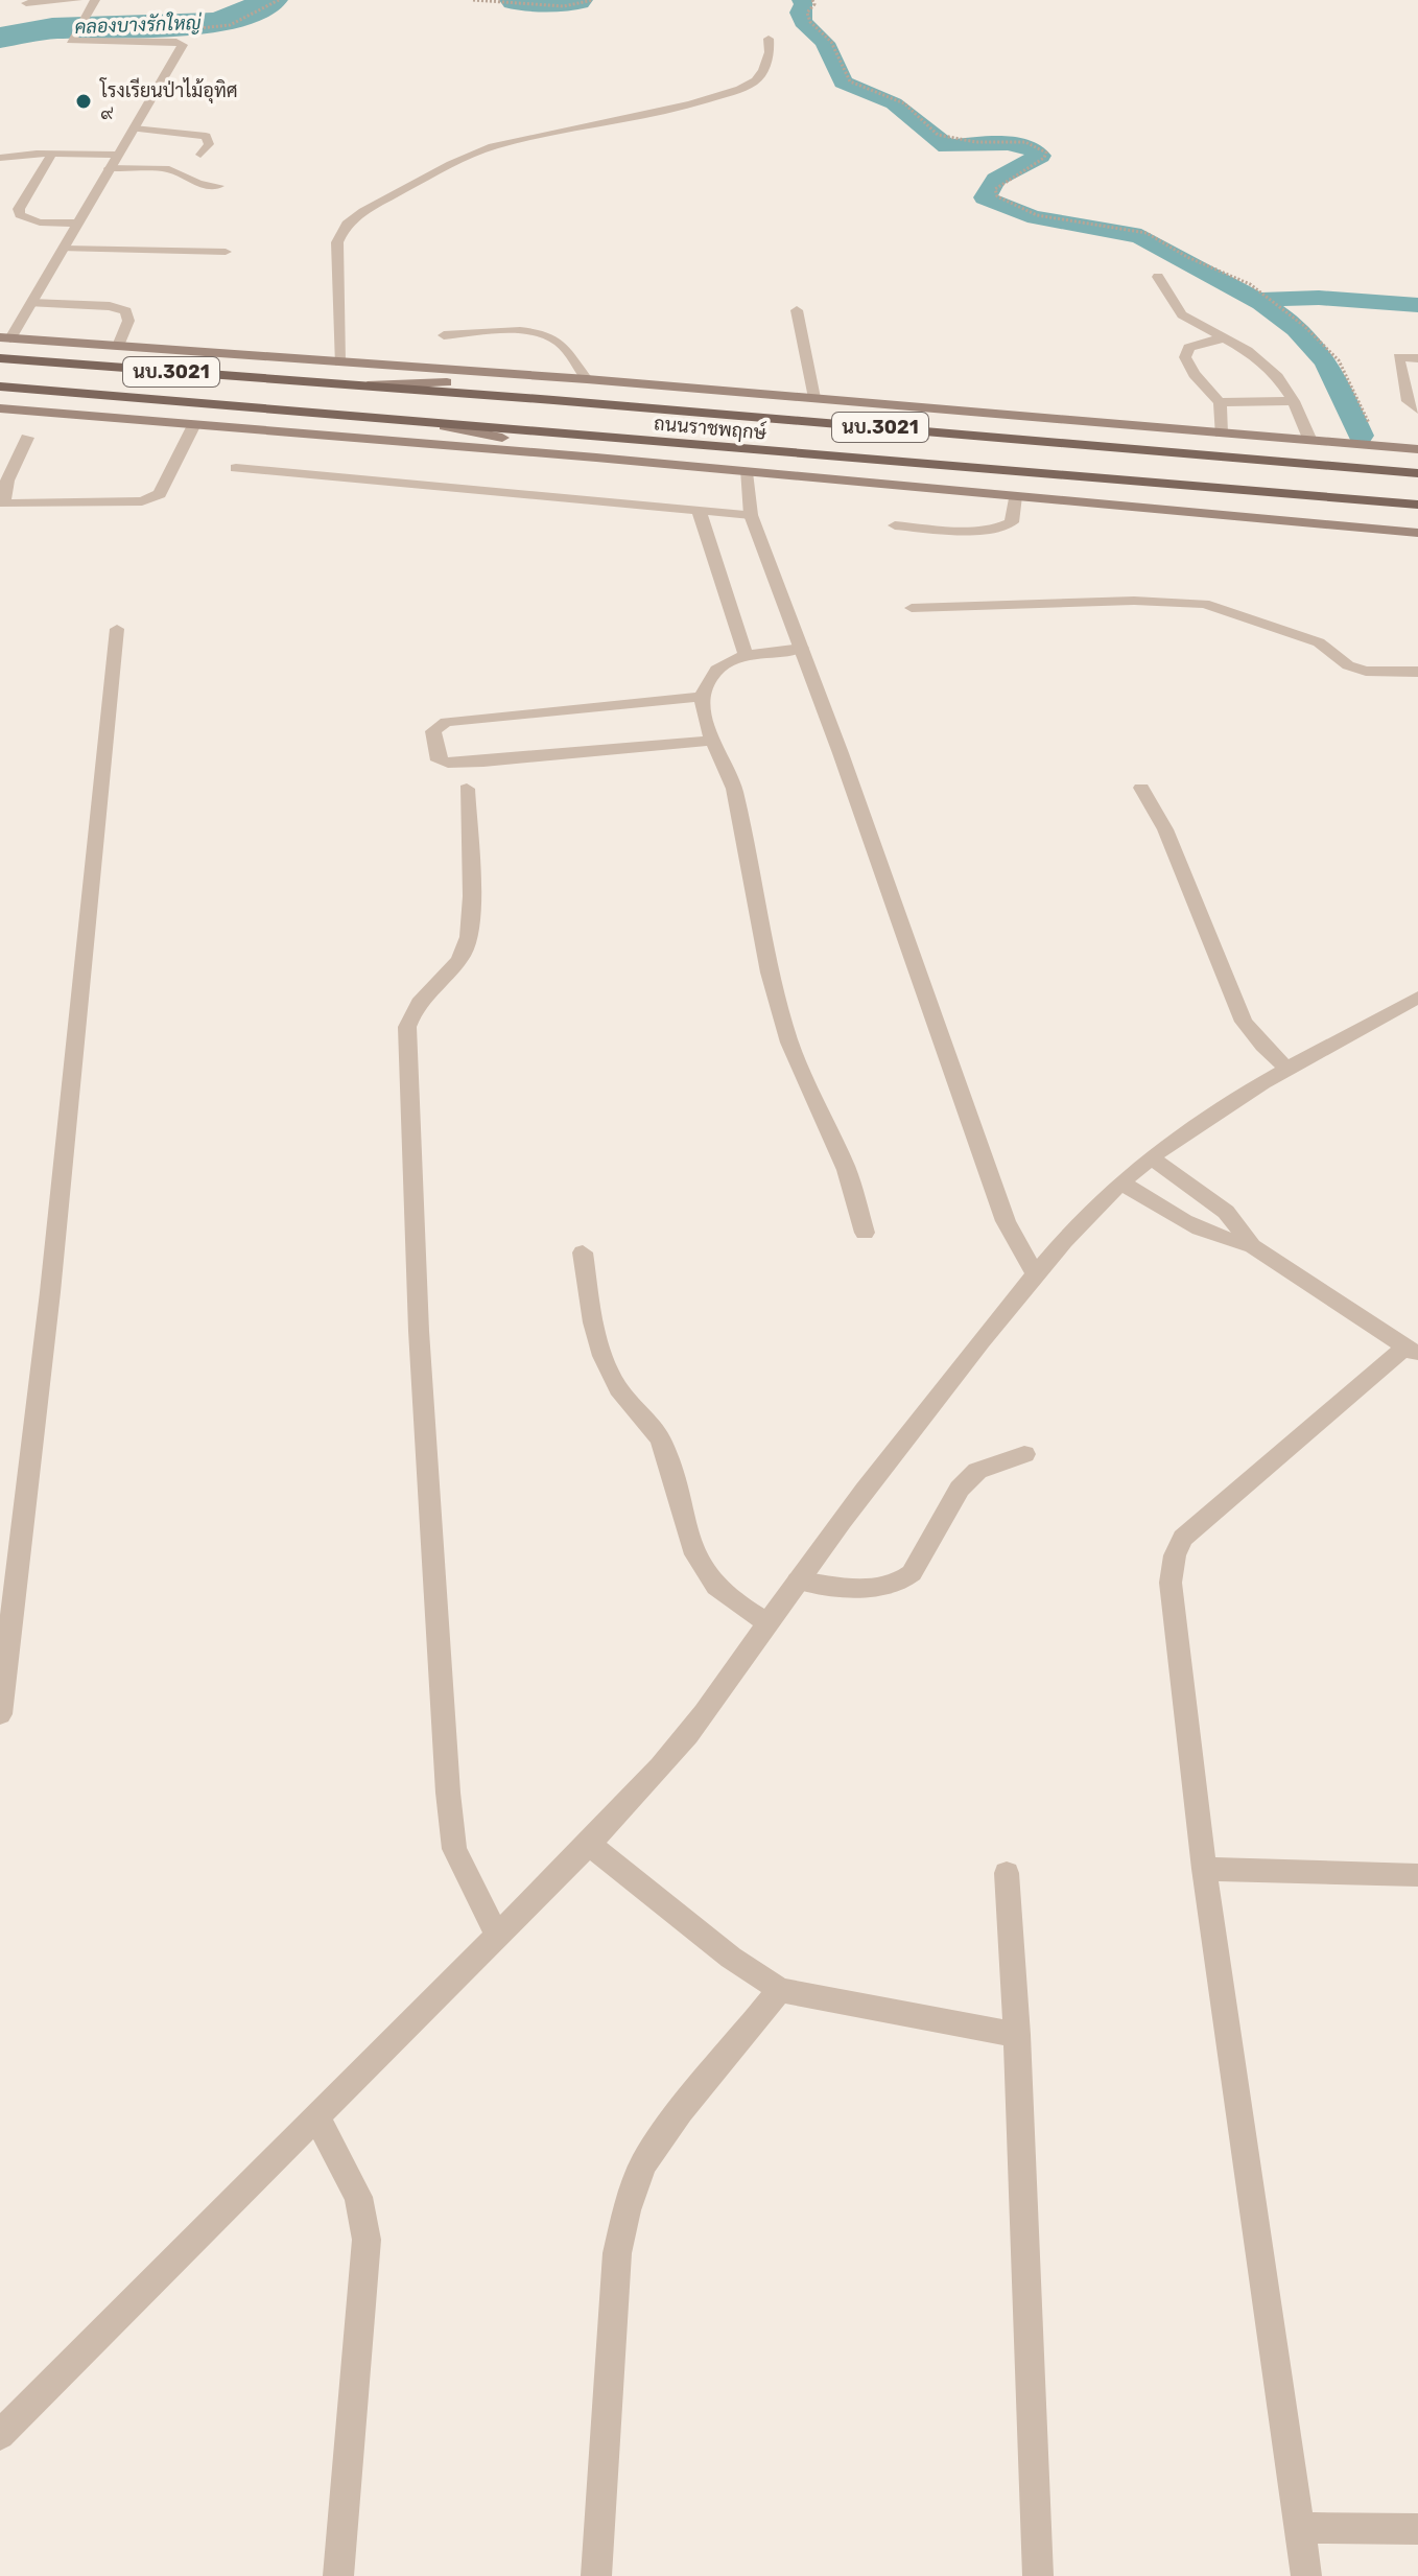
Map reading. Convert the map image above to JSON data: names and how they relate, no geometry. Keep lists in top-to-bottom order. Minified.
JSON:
{"streets":{"main road":["นบ.3021","ถนนราชพฤกษ์"]},"water":["คลองบางรักใหญ่"],"places":["โรงเรียนป่าไม้อุทิศ ๙"]}
